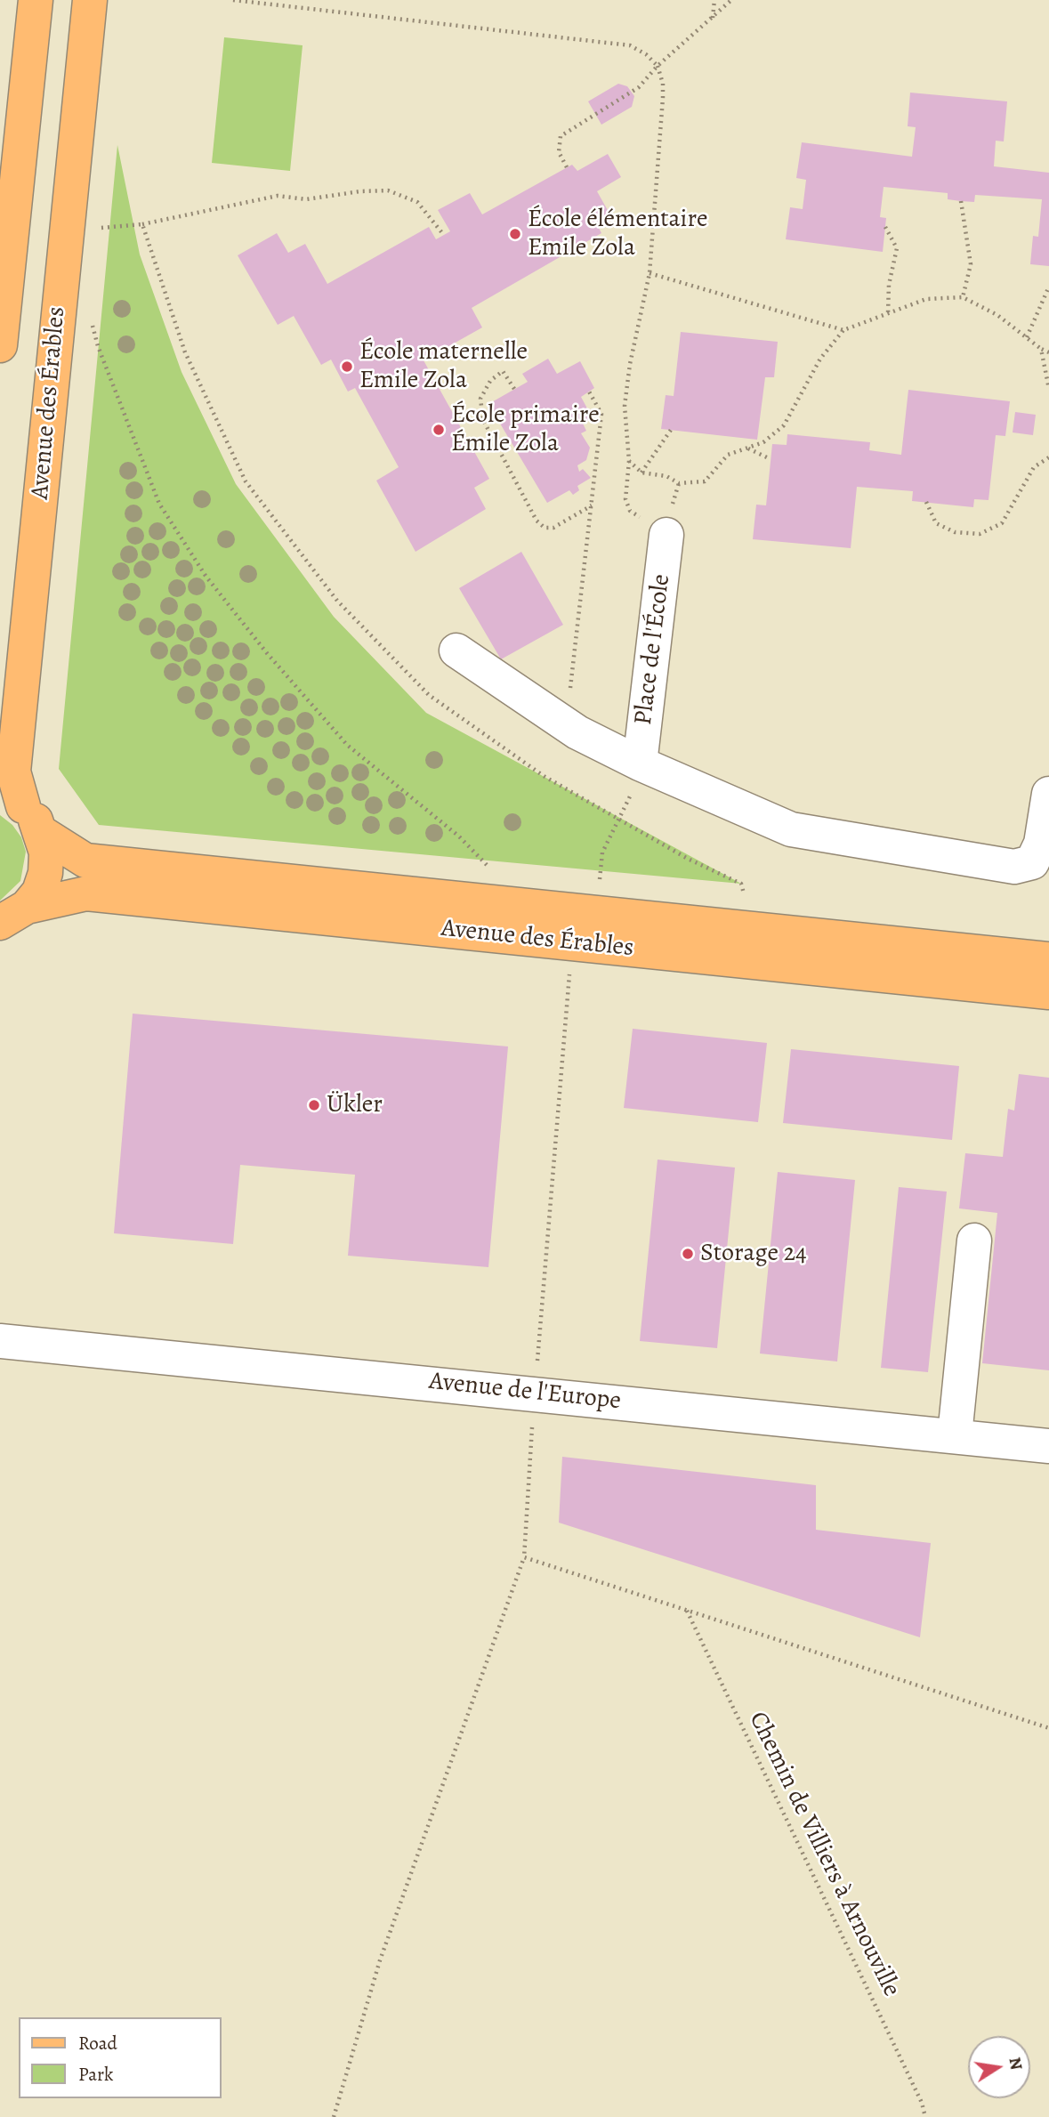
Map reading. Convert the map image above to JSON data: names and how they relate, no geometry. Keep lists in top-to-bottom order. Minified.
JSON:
{"streets":{"main road":["Avenue des Érables"],"street":["Place de l'École","Avenue de l'Europe"],"path":["Chemin de Villiers à Arnouville"]},"places":["École élémentaire Emile Zola","École maternelle Emile Zola","École primaire Émile Zola","Ükler","Storage 24"],"legend":["Road","Park"],"north":"right"}
